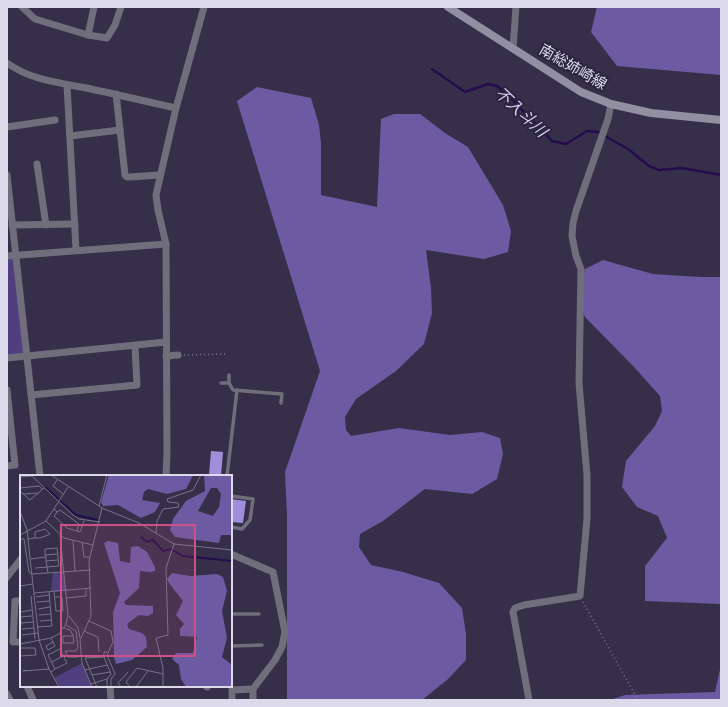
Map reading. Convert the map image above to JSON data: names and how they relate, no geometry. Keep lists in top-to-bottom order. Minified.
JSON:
{"streets":{"main road":["南総姉崎線"]},"water":["不入斗川"]}
